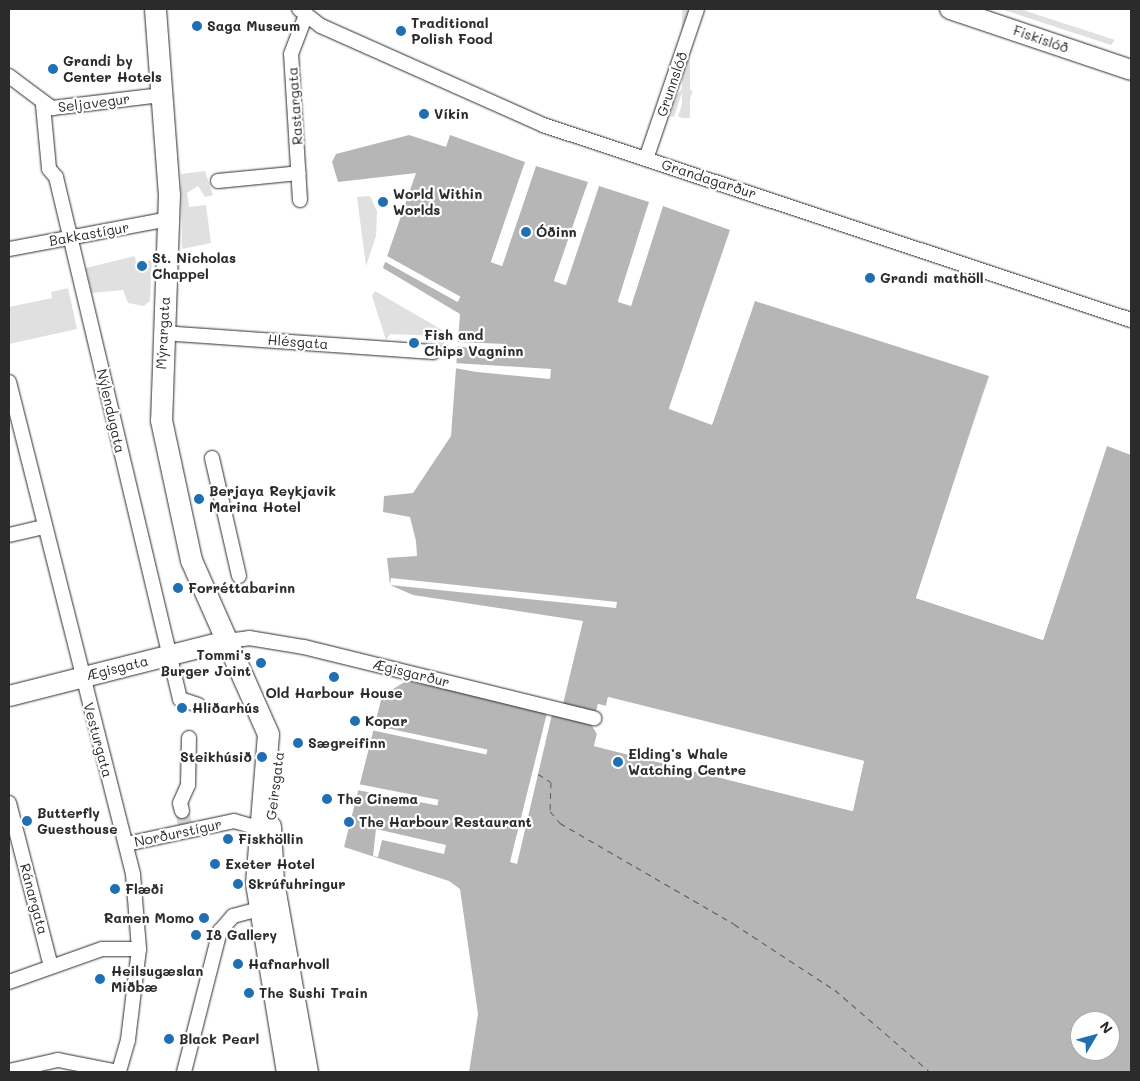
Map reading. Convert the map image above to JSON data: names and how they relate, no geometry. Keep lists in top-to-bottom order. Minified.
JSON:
{"streets":{"main road":["Mýrargata","Geirsgata"],"street":["Fiskislóð","Grunnslóð","Seljavegur","Rastargata","Grandagarður","Bakkastígur","Hlésgata","Nýlendugata","Ægisgata","Ægisgarður","Vesturgata","Norðurstígur","Ránargata"]},"crossings":[["Grunnslóð","Grandagarður"],["Seljavegur","Mýrargata"],["Seljavegur","Nýlendugata"],["Rastargata","Grandagarður"],["Bakkastígur","Mýrargata"],["Bakkastígur","Nýlendugata"],["Mýrargata","Hlésgata"],["Mýrargata","Ægisgata"],["Mýrargata","Ægisgarður"],["Mýrargata","Geirsgata"],["Nýlendugata","Ægisgata"],["Ægisgata","Ægisgarður"],["Ægisgata","Vesturgata"],["Ægisgata","Geirsgata"],["Ægisgarður","Geirsgata"],["Vesturgata","Norðurstígur"],["Geirsgata","Norðurstígur"]],"places":["Saga Museum","Traditional Polish Food","Grandi by Center Hotels","Víkin","World Within Worlds","Óðinn","St. Nicholas Chappel","Grandi mathöll","Fish and Chips Vagninn","Berjaya Reykjavik Marina Hotel","Forréttabarinn","Tommi's Burger Joint","Old Harbour House","Hliðarhús","Kopar","Sægreifinn","Steikhúsið","Elding’s Whale Watching Centre","The Cinema","Butterfly Guesthouse","The Harbour Restaurant","Fiskhöllin","Exeter Hotel","Skrúfuhringur","Flæði","Ramen Momo","I8 Gallery","Hafnarhvoll","Heilsugæslan Miðbæ","The Sushi Train","Black Pearl"],"north":"top right"}
